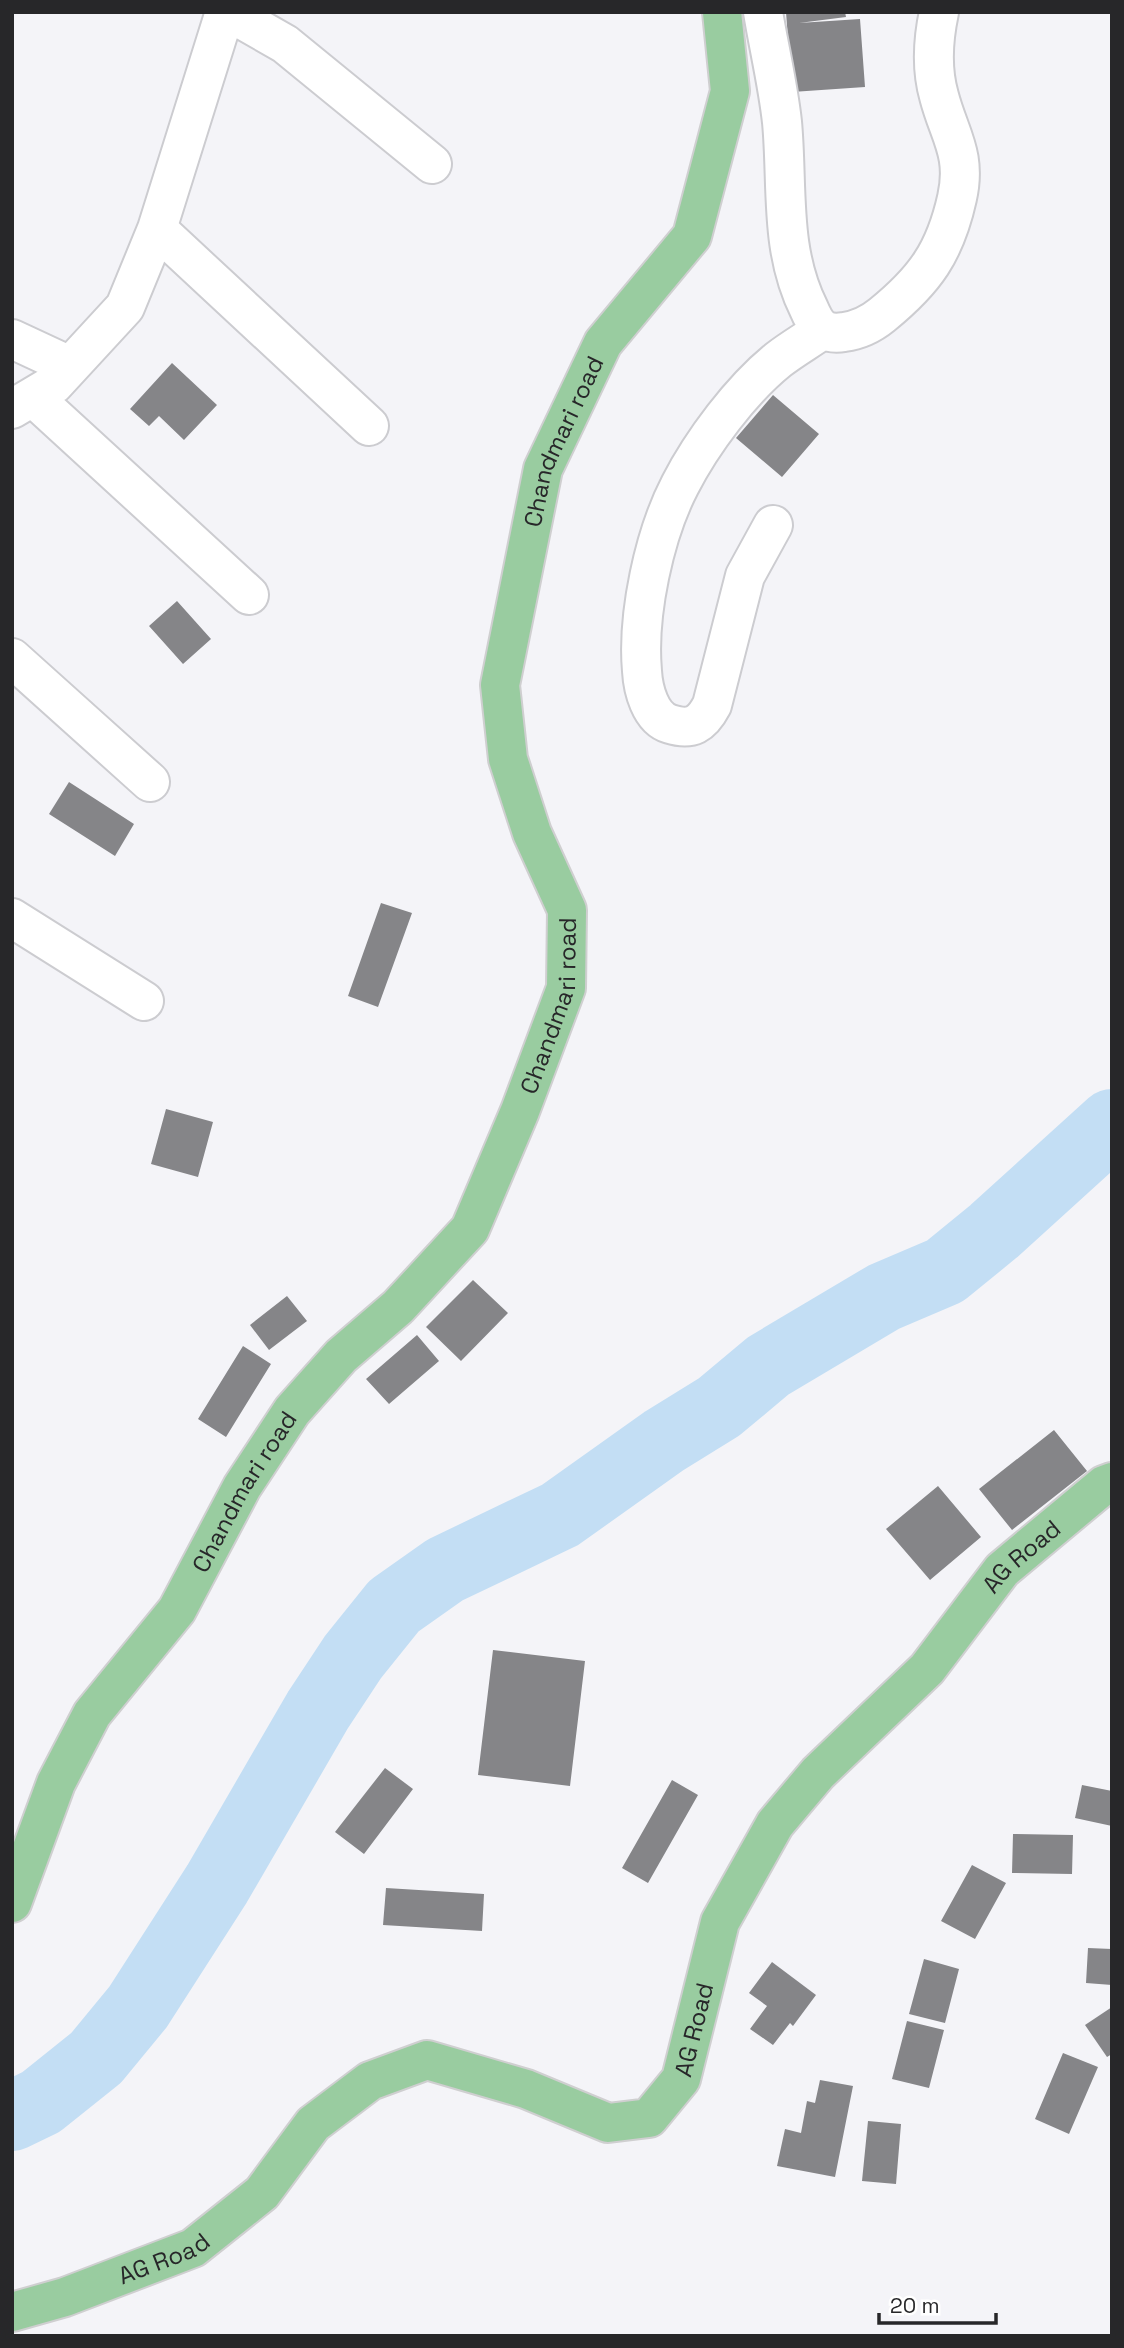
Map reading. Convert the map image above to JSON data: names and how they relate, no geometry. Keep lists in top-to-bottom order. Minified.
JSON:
{"streets":{"main road":["Chandmari road","AG Road"]},"scale_bar":"20 m"}
